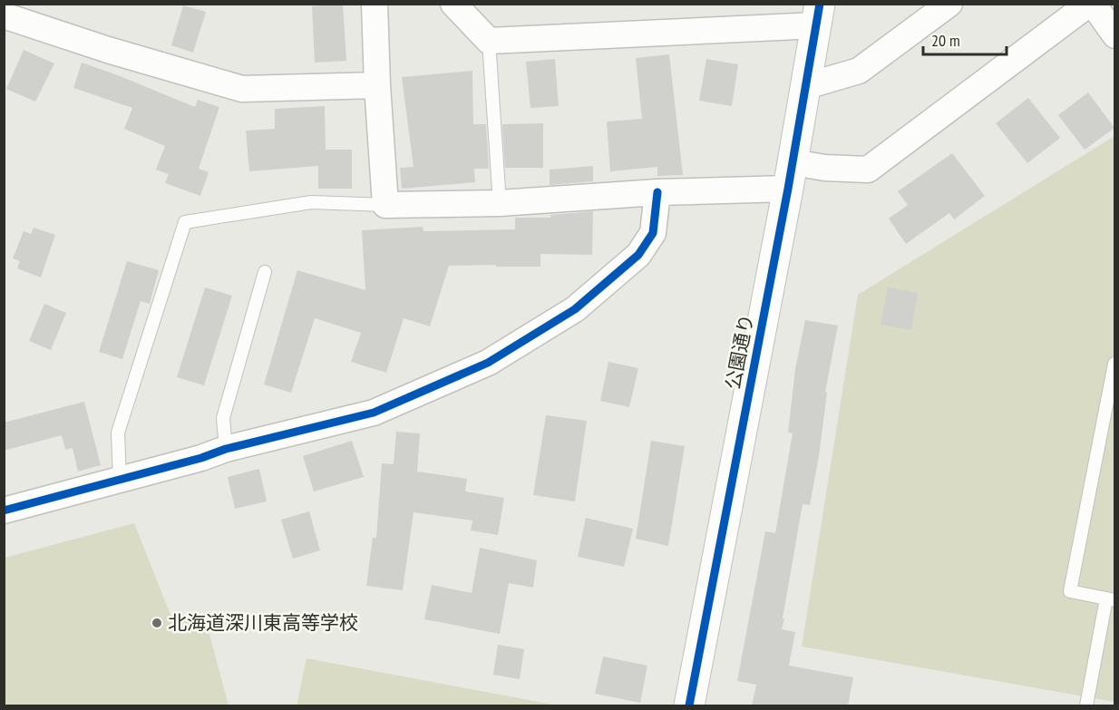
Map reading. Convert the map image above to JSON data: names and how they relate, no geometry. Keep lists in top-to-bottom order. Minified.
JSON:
{"streets":{"street":["公園通り"]},"places":["北海道深川東高等学校"],"scale_bar":"20 m"}
